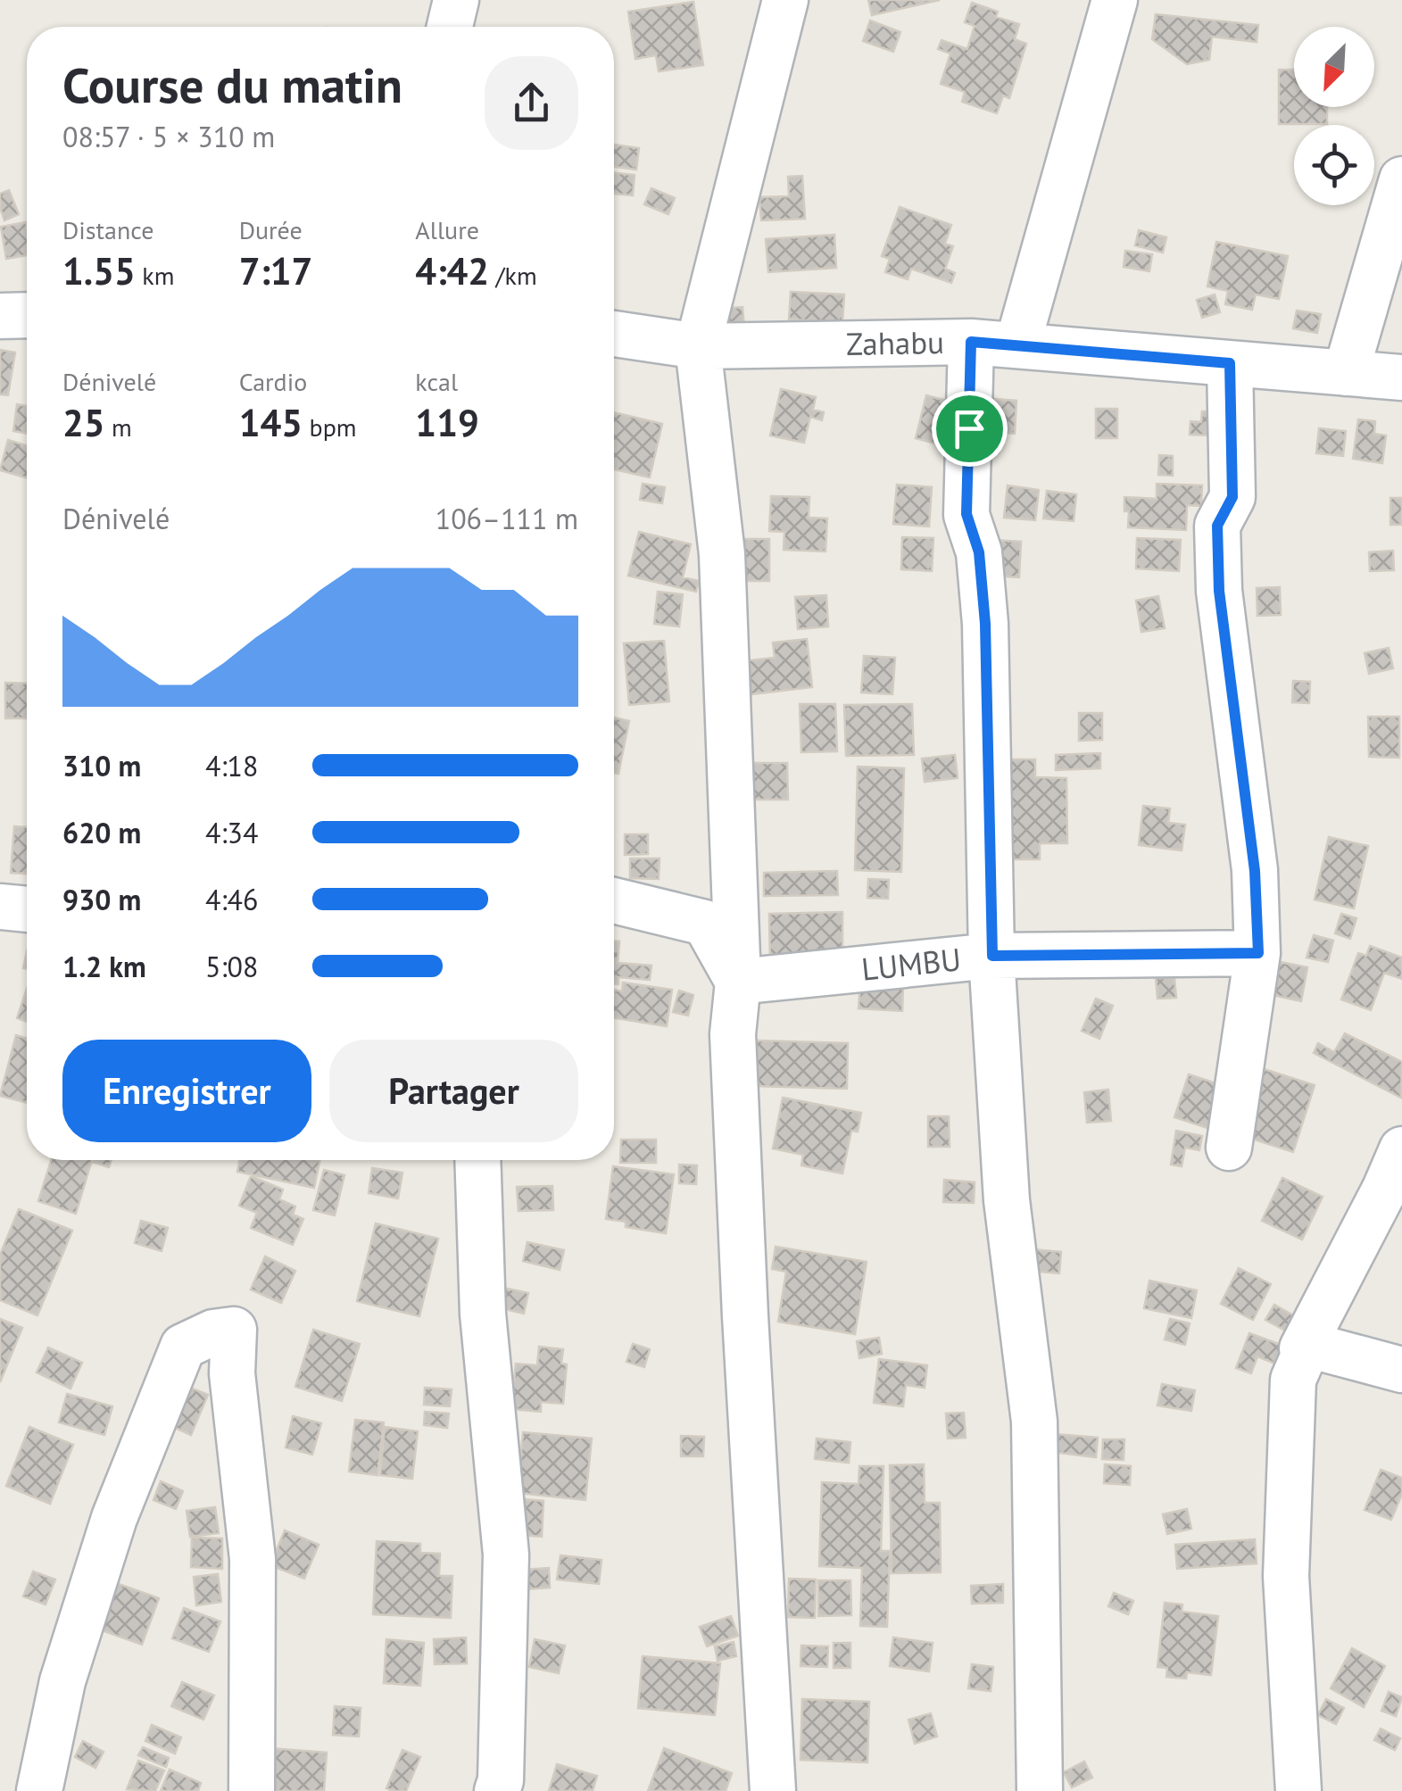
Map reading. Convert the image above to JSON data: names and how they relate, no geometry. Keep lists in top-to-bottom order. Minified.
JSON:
{"streets":{"street":["Zahabu","LUMBU"]},"north":"bottom left","page":{"heading":["Course du matin","08:57 · 5 × 310 m"],"stats":[["Distance","1.55 km"],["Durée","7:17"],["Allure","4:42 /km"],["Dénivelé","25 m"],["Cardio","145 bpm"],["kcal","119"]],"chart":["Dénivelé","106–111 m"],"list":[{"name":"310 m","note":"4:18"},{"name":"620 m","note":"4:34"},{"name":"930 m","note":"4:46"},{"name":"1.2 km","note":"5:08"}],"buttons":["Enregistrer","Partager"]}}
